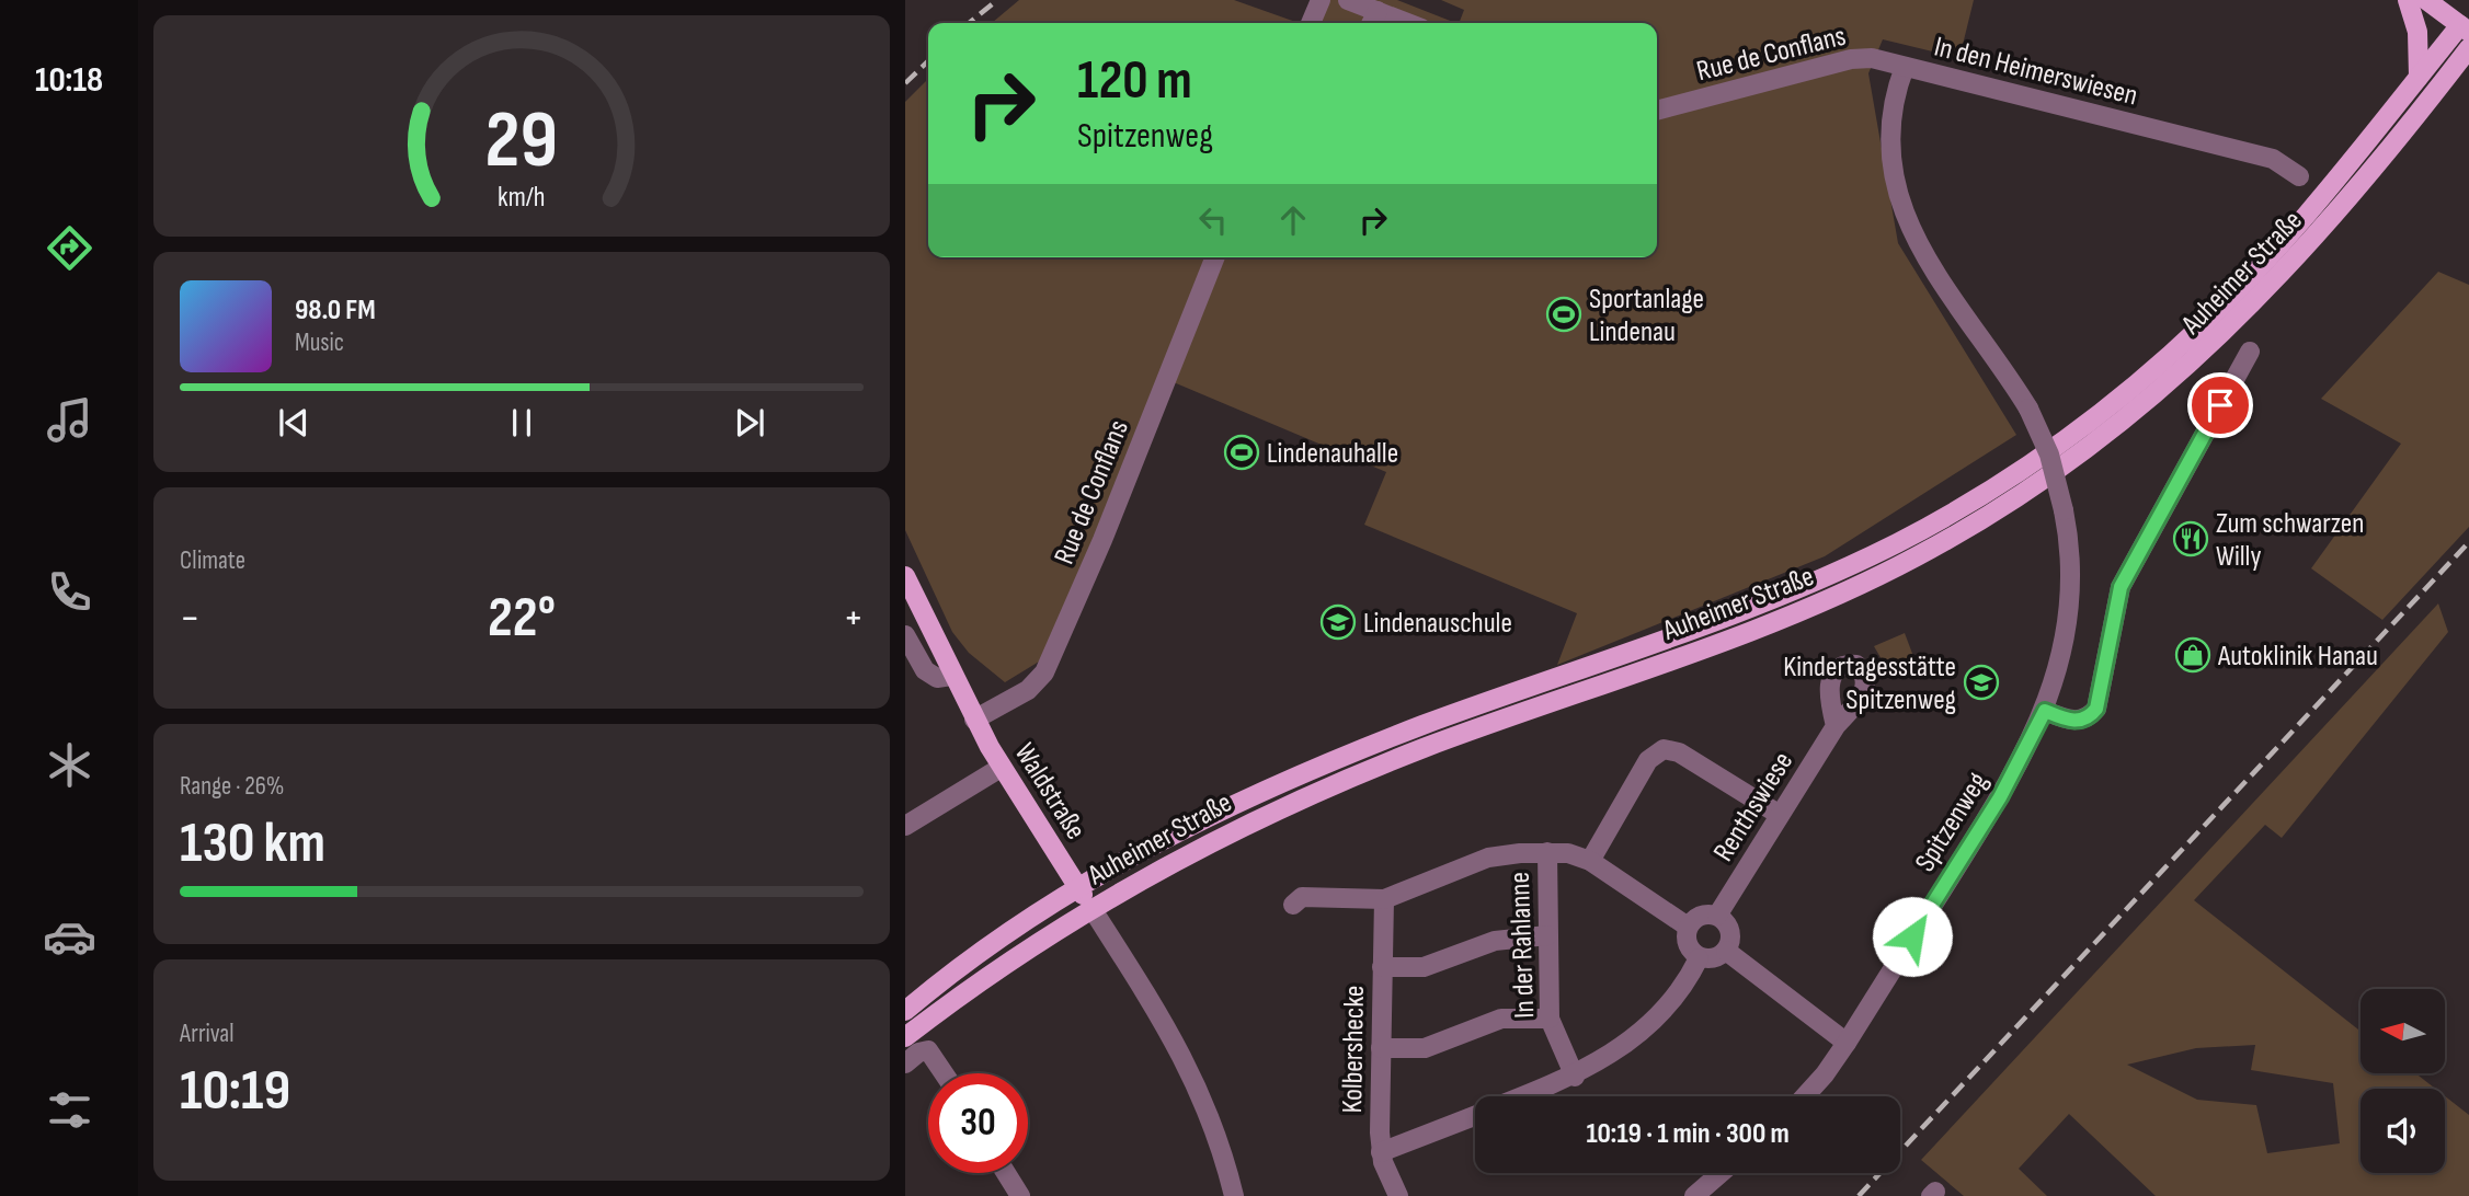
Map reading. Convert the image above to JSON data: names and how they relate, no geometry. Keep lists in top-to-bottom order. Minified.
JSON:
{"streets":{"main road":["Auheimer Straße","Waldstraße"],"street":["Rue de Conflans","In den Heimerswiesen","Renthswiese","Spitzenweg","In der Rahlanne","Kolbershecke"]},"crossings":[["Rue de Conflans","In den Heimerswiesen"],["Rue de Conflans","Waldstraße"],["In den Heimerswiesen","Spitzenweg"],["Auheimer Straße","Waldstraße"]],"places":{"sports":["Sportanlage Lindenau","Lindenauhalle"],"restaurant":["Zum schwarzen Willy"],"school or university":["Lindenauschule","Kindertagesstätte Spitzenweg"],"shop":["Autoklinik Hanau"]},"north":"left","page":{"tabs":"10:18","turn":["120 m","Spitzenweg"],"song":["98.0 FM","Music"],"tile":["Climate",["Range · 26%","130 km"],["Arrival","10:19"]],"heat":["−","22°","+"],"limit":"30","trip":"10:19 · 1 min · 300 m","gauge":["29","km/h"]}}
